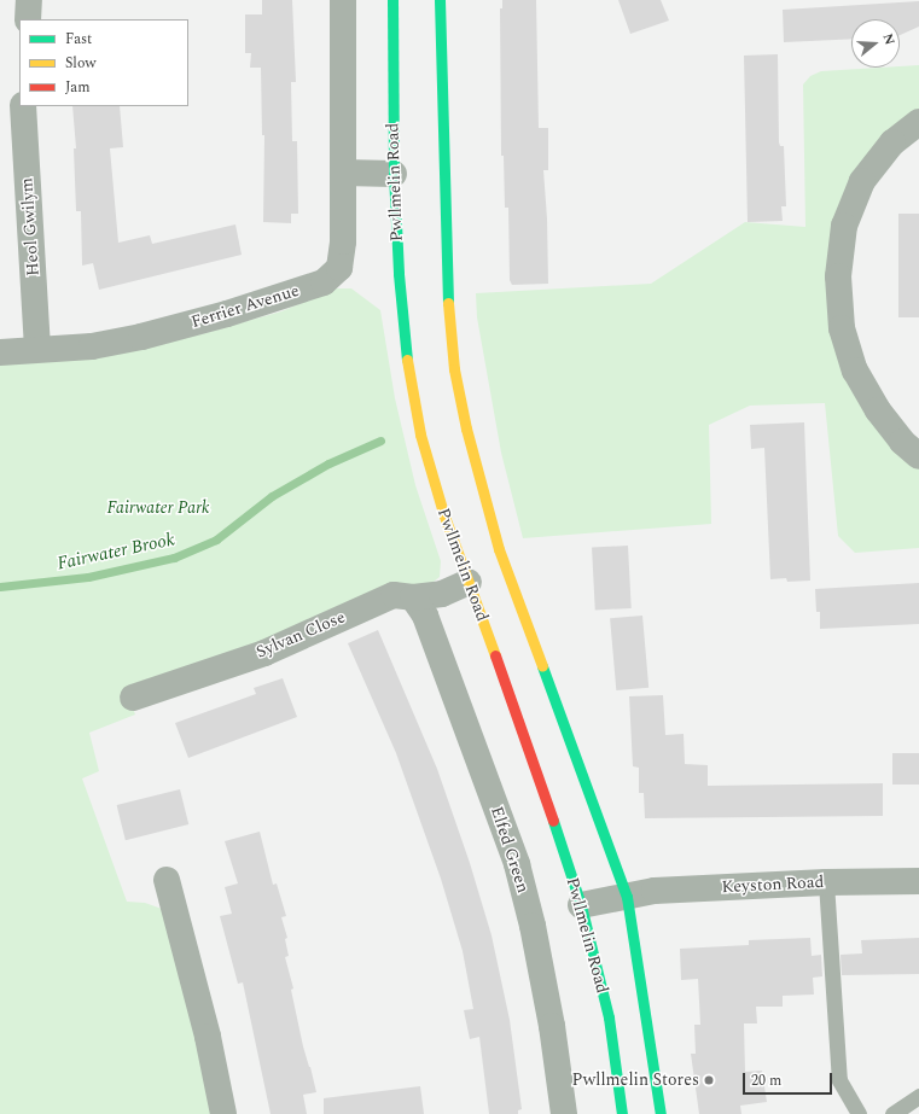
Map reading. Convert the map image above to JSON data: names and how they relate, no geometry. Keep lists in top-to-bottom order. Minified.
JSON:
{"streets":{"street":["Pwllmelin Road","Heol Gwilym","Ferrier Avenue","Sylvan Close","Elfed Green","Keyston Road"]},"crossings":[["Pwllmelin Road","Sylvan Close"],["Pwllmelin Road","Keyston Road"],["Heol Gwilym","Ferrier Avenue"],["Sylvan Close","Elfed Green"]],"water":["Fairwater Brook"],"parks":["Fairwater Park"],"places":["Pwllmelin Stores"],"legend":["Fast","Slow","Jam"],"scale_bar":"20 m","north":"right"}
